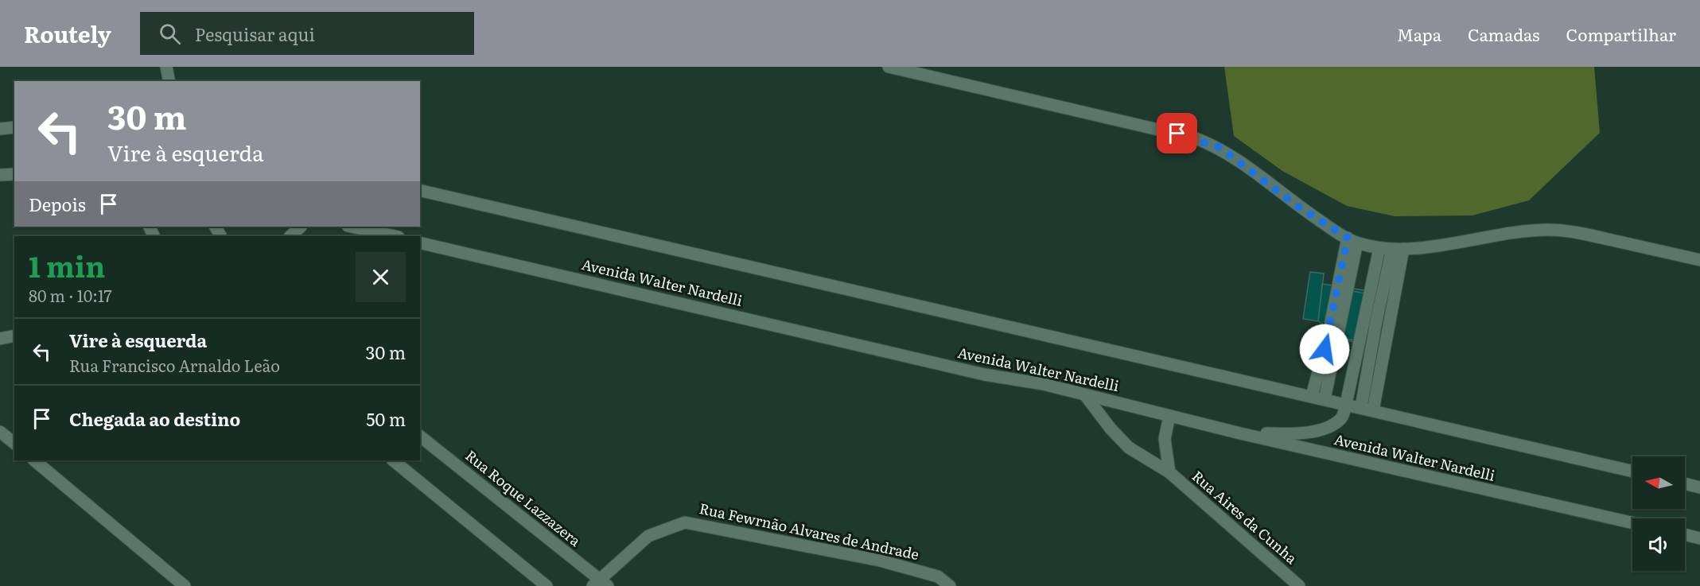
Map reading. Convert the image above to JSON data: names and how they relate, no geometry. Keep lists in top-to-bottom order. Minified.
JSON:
{"streets":{"street":["Avenida Walter Nardelli","Rua Roque Lazzazera","Rua Aires da Cunha","Rua Fewrnão Alvares de Andrade"]},"crossings":[["Avenida Walter Nardelli","Rua Aires da Cunha"],["Rua Roque Lazzazera","Rua Fewrnão Alvares de Andrade"]],"north":"left","page":{"header":"Routely","search":"Pesquisar aqui","nav":["Mapa","Camadas","Compartilhar"],"turn":["30 m","Vire à esquerda"],"then":"Depois","heading":["1 min","80 m · 10:17"],"list":[{"name":"Vire à esquerda","note":"Rua Francisco Arnaldo Leão","value":"30 m"},{"name":"Chegada ao destino","value":"50 m"}]}}
